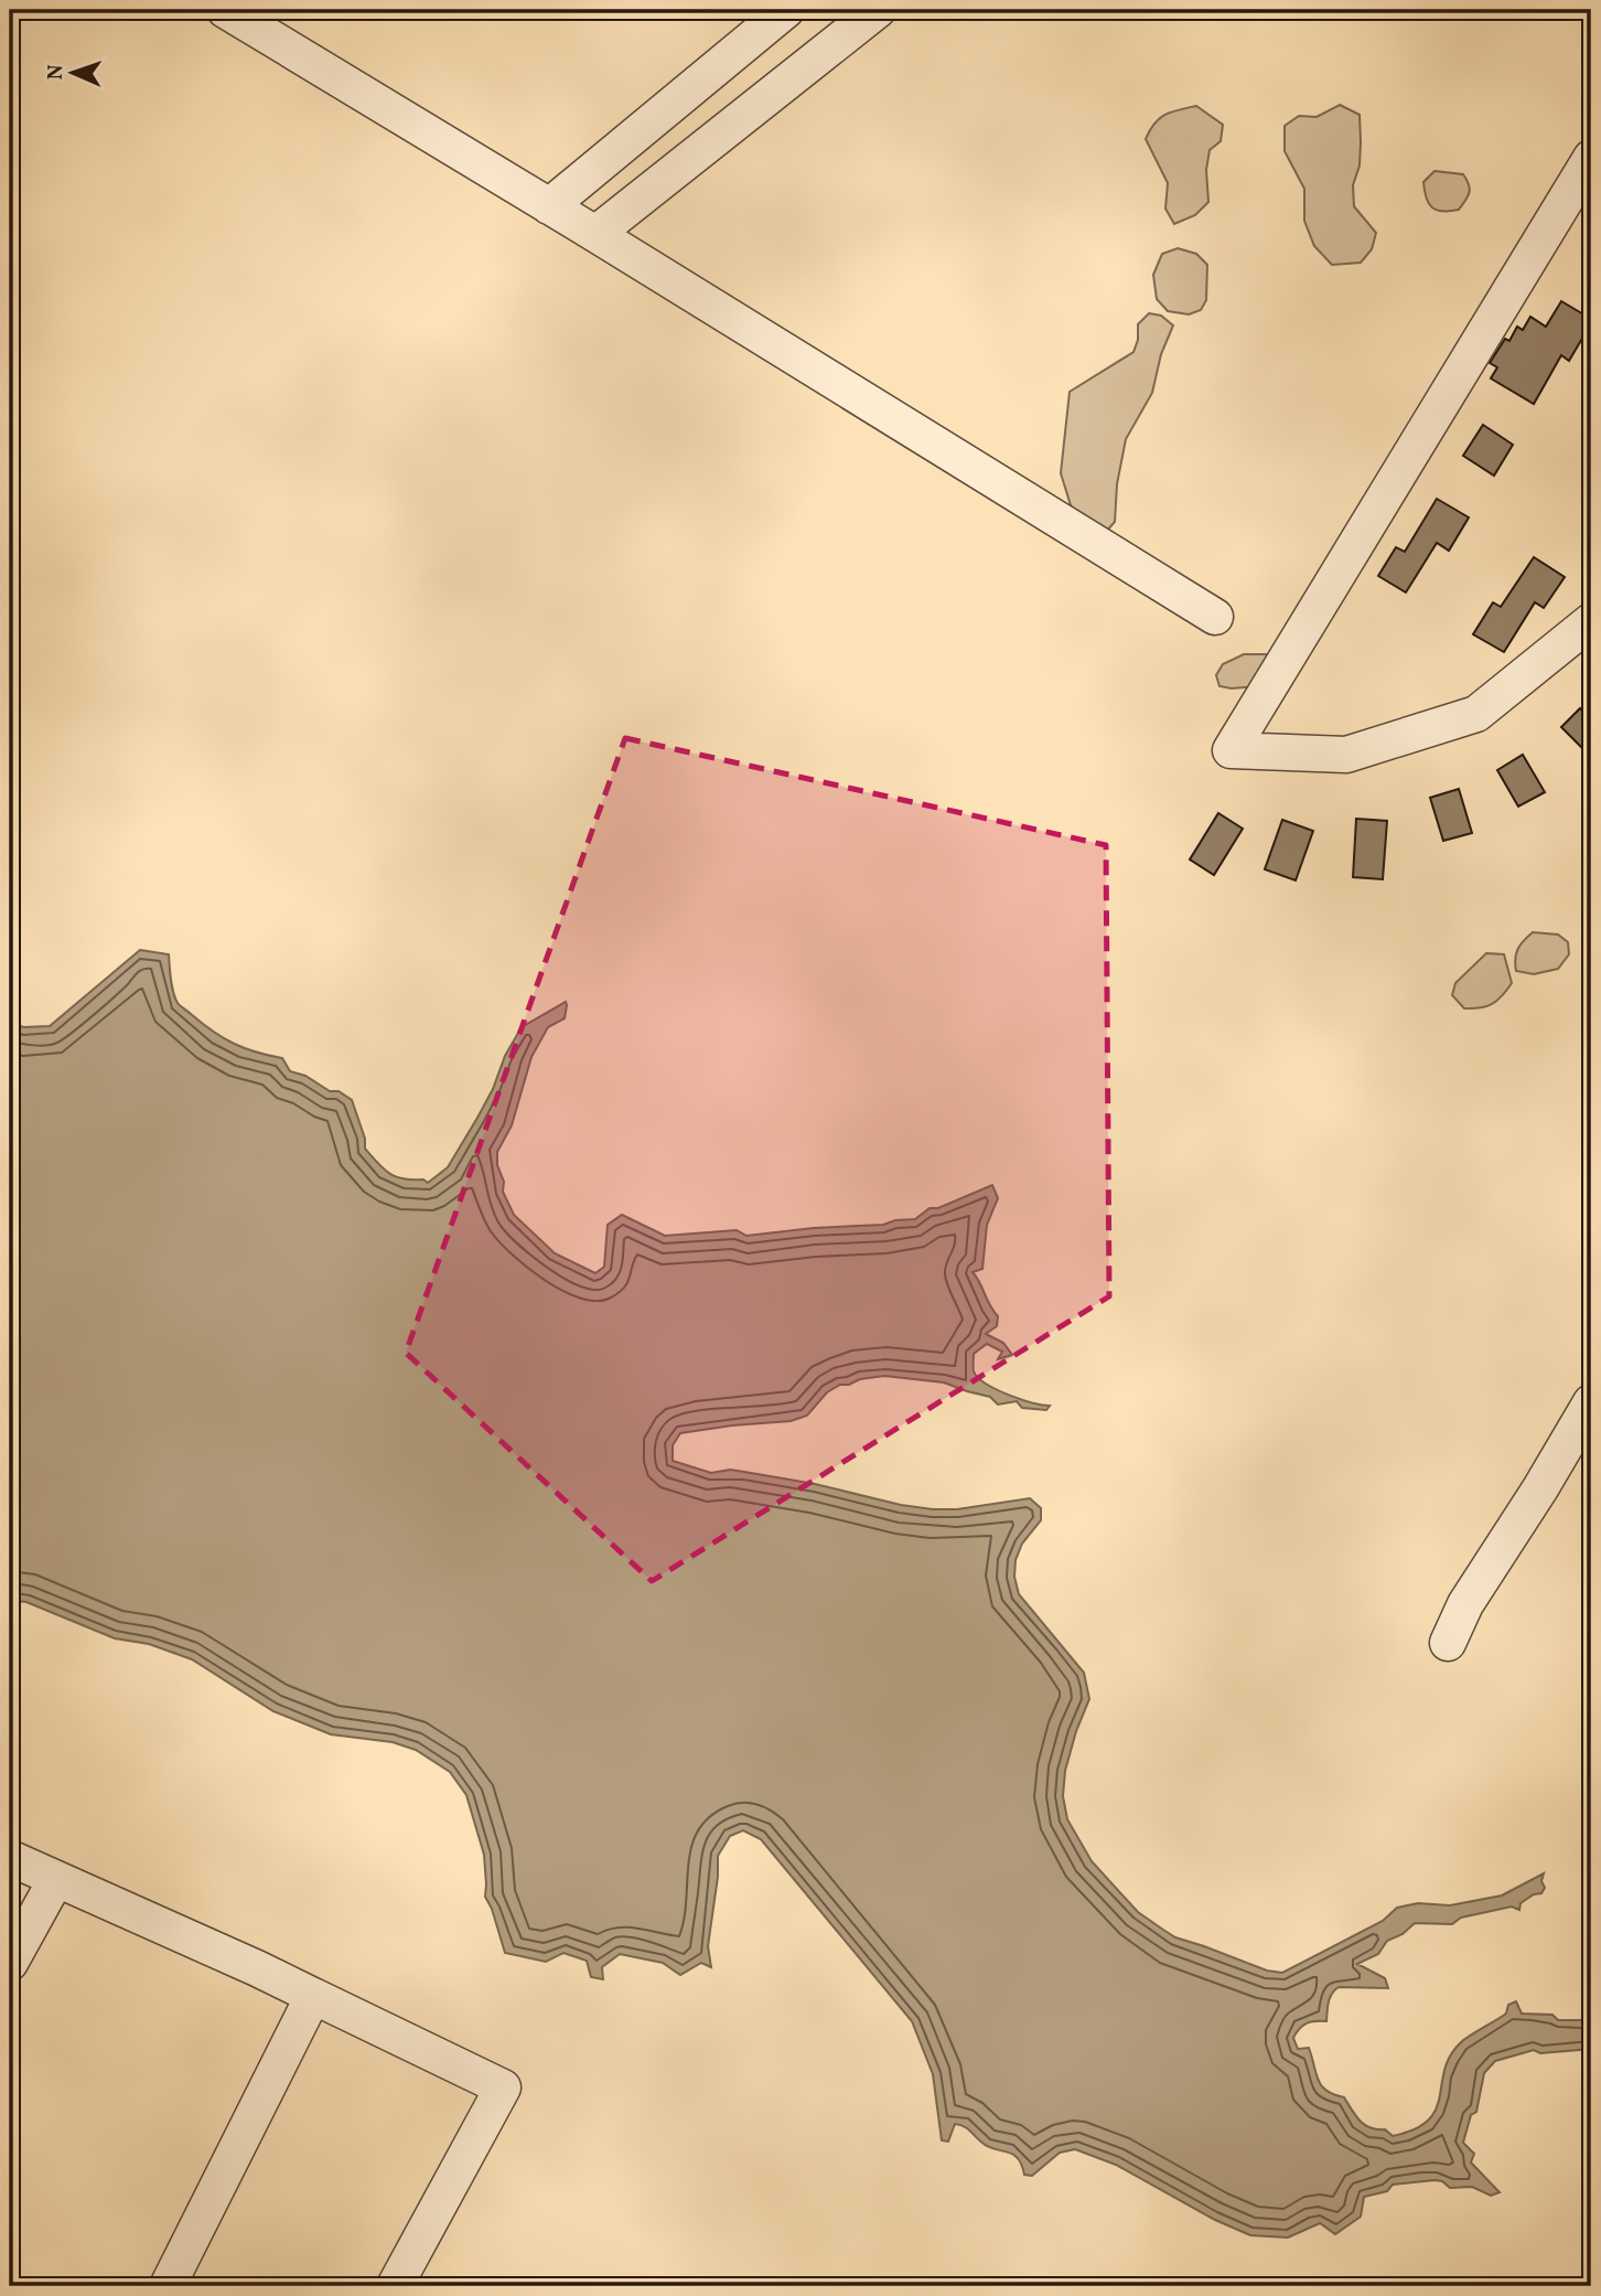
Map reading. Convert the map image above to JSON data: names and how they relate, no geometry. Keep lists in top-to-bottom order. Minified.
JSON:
{"north":"left"}
